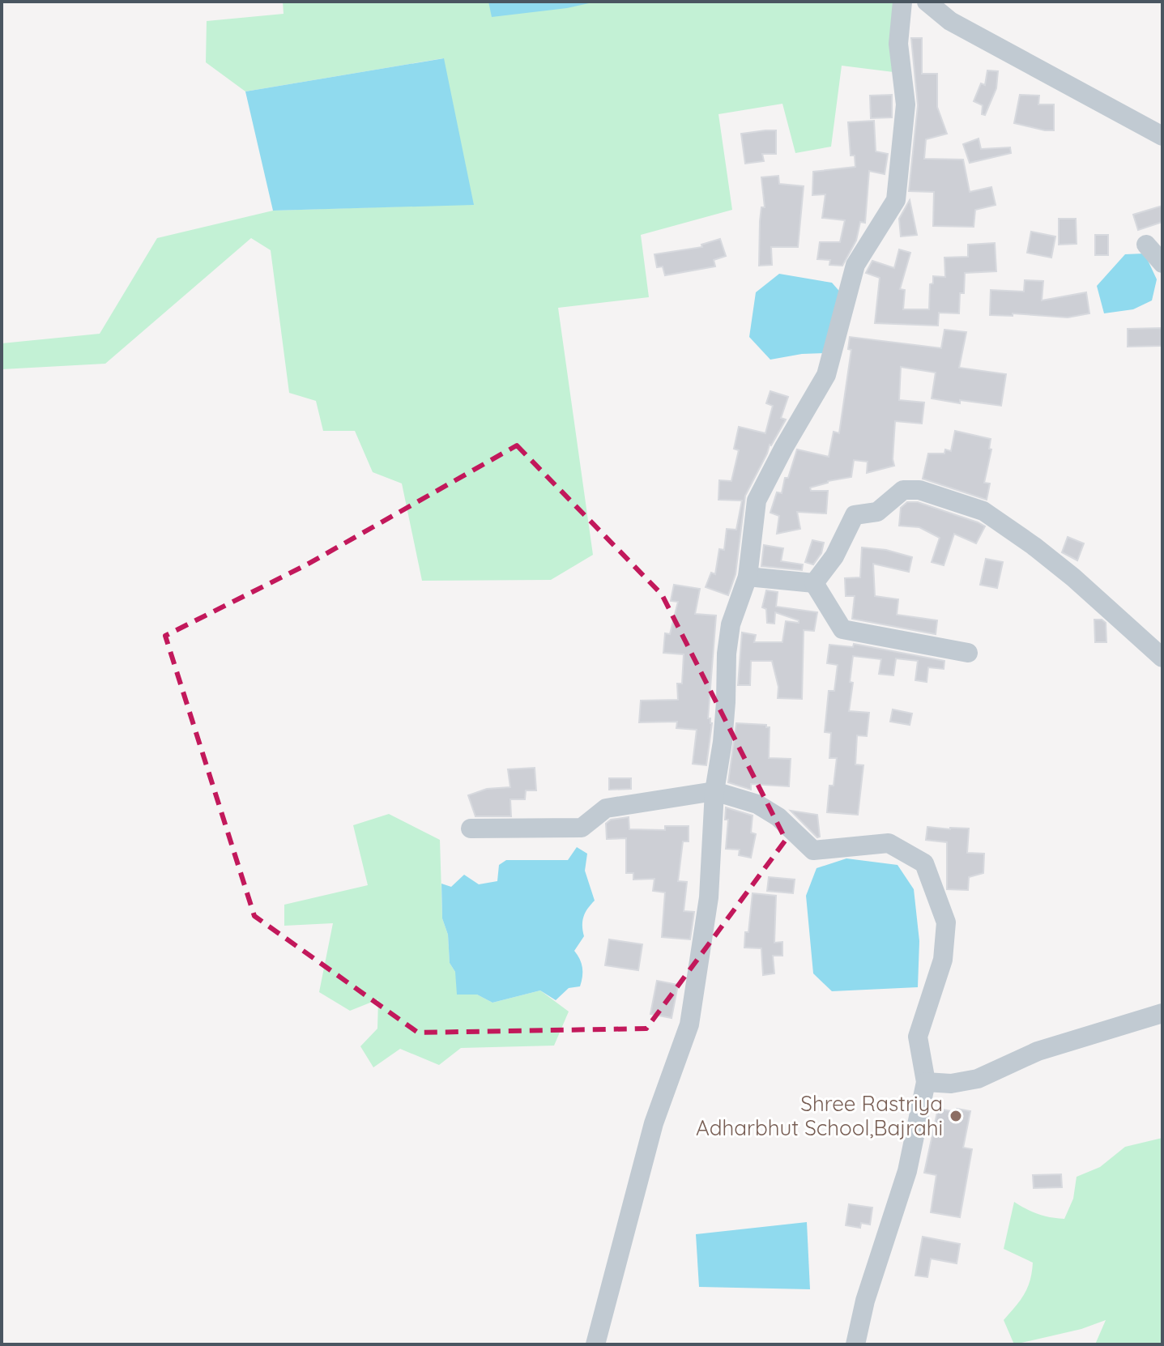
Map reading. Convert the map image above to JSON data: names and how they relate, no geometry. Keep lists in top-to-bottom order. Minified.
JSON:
{"places":["Shree Rastriya Adharbhut School,Bajrahi"]}
